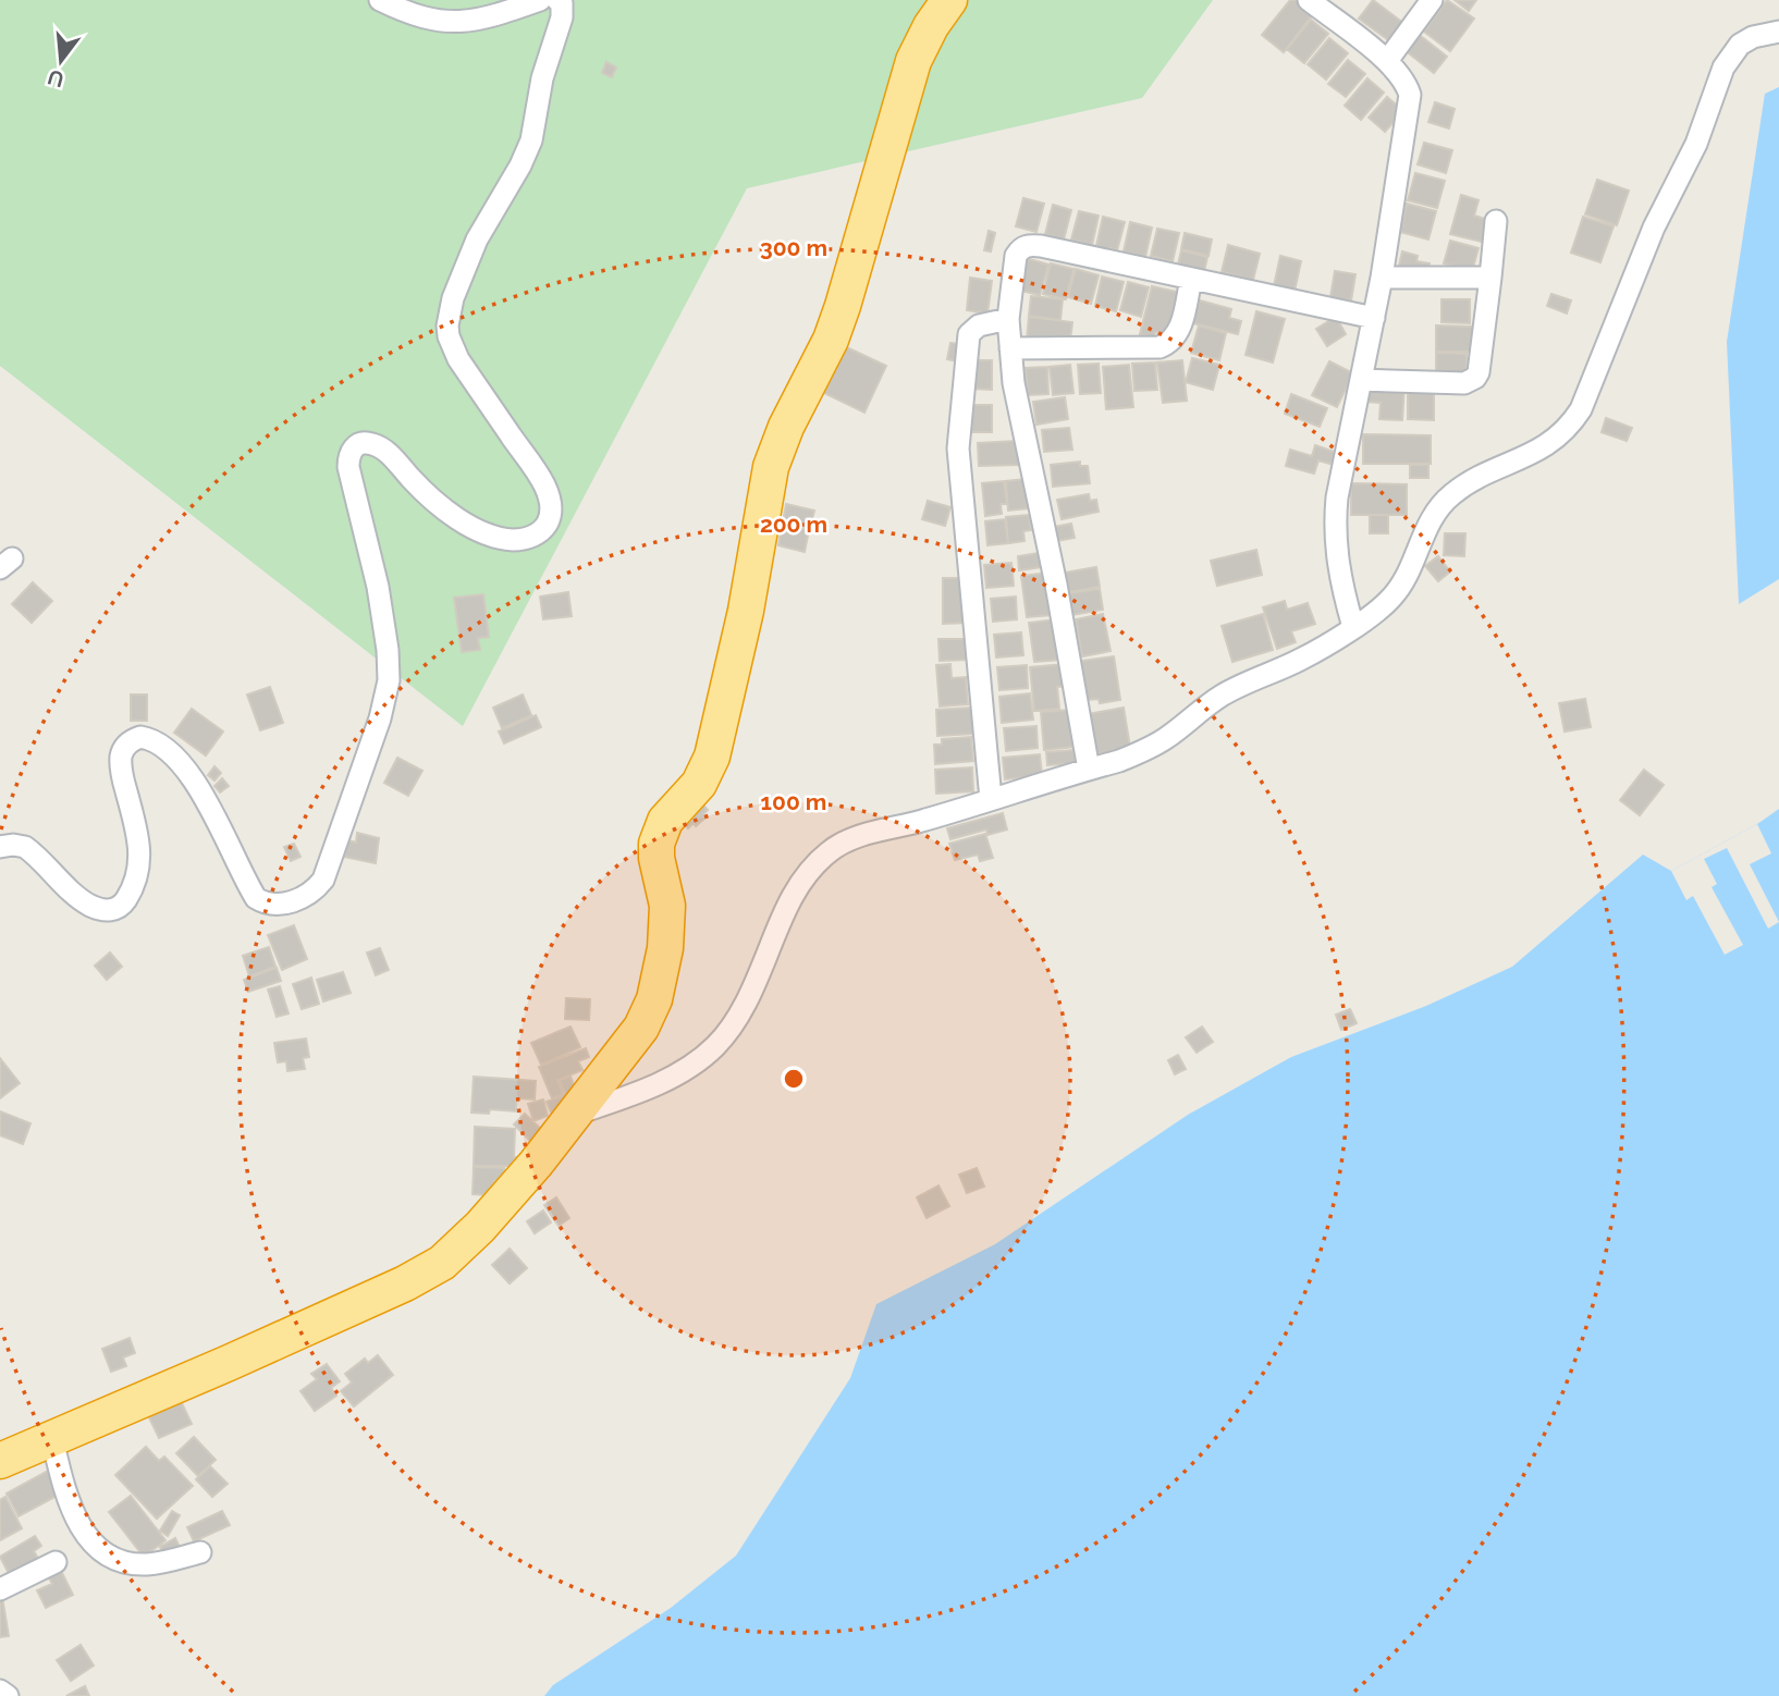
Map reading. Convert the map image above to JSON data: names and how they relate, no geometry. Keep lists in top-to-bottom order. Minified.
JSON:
{"north":"bottom","rings":["300 m","200 m","100 m"]}
